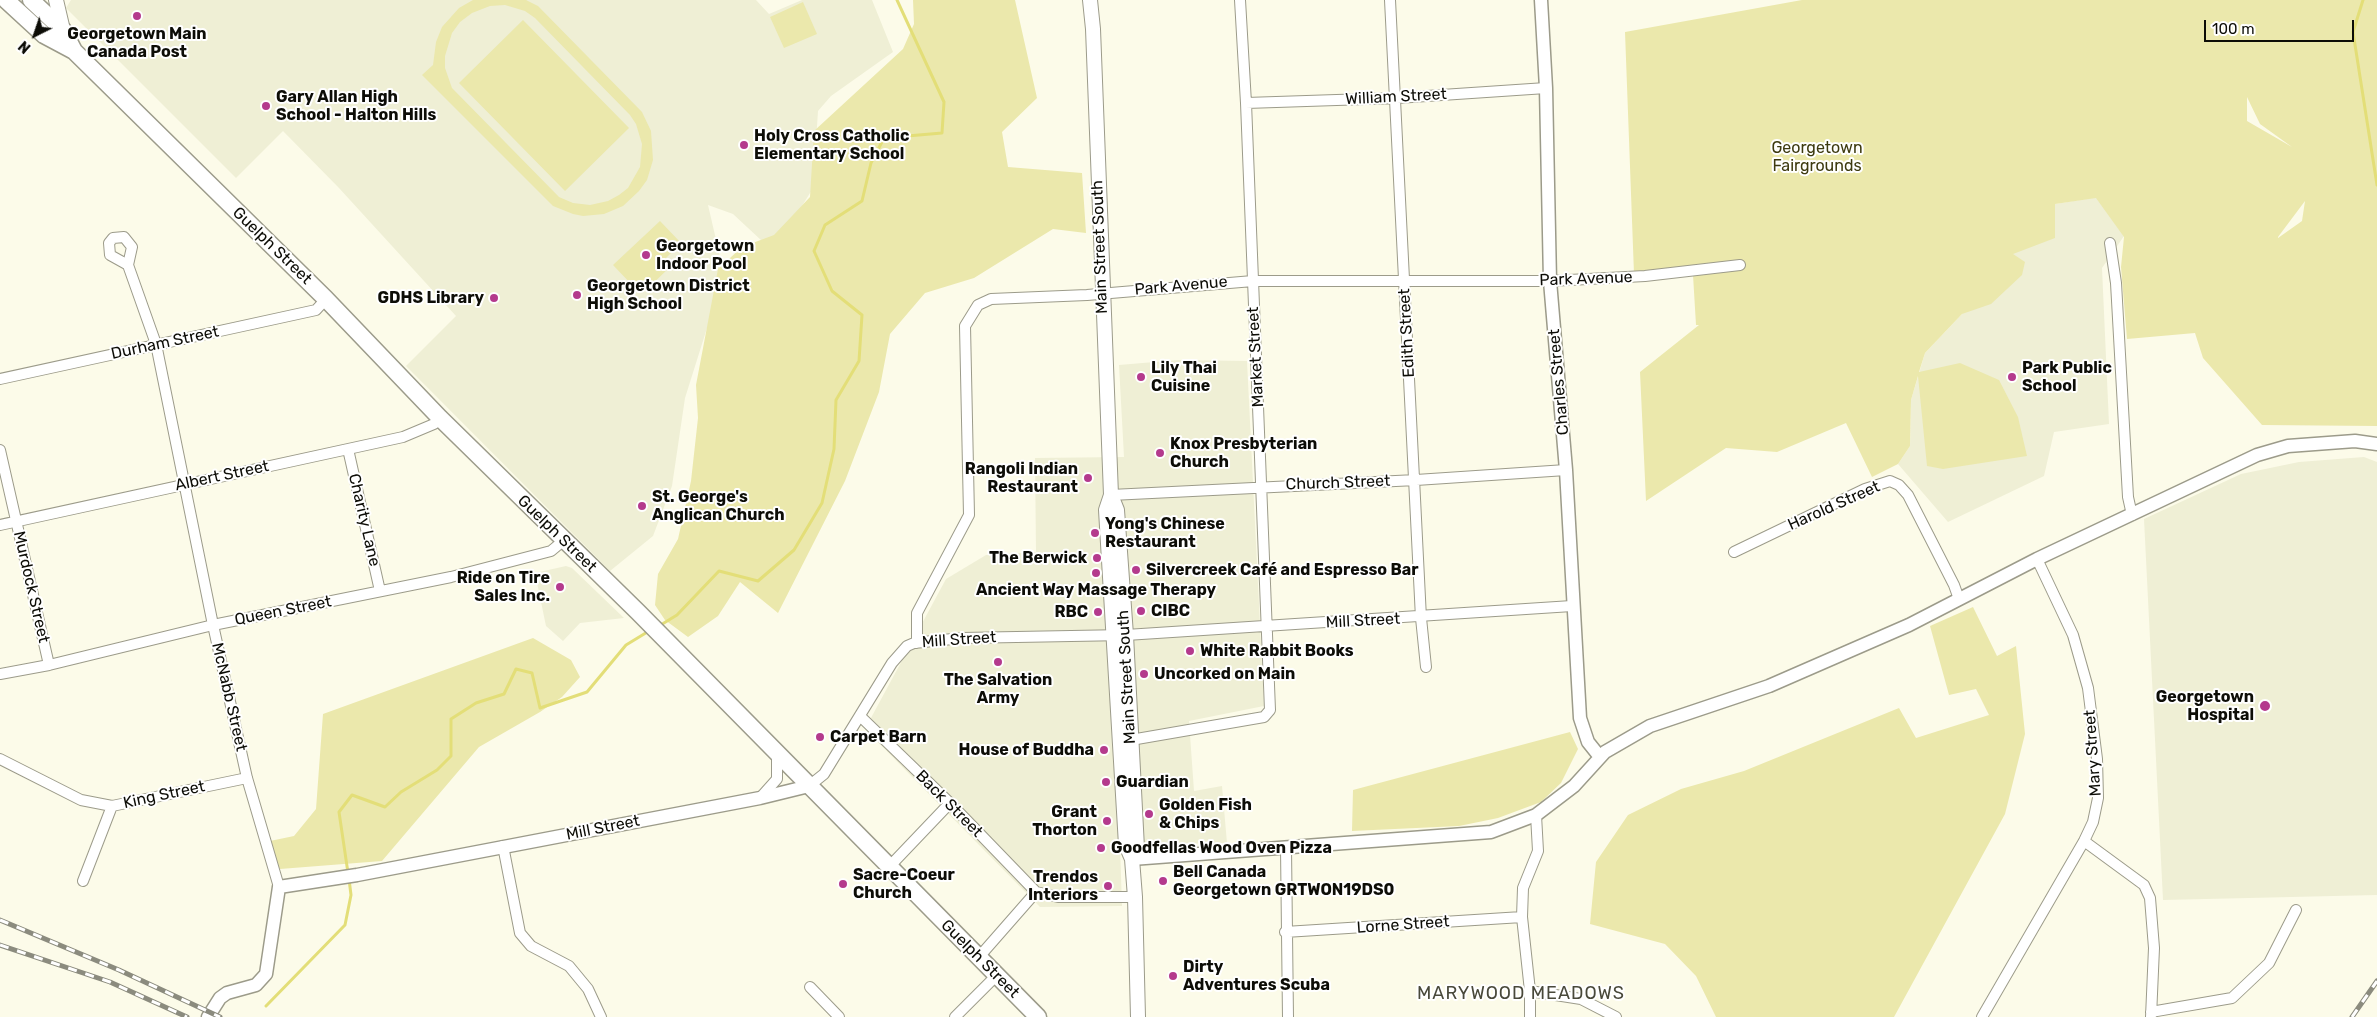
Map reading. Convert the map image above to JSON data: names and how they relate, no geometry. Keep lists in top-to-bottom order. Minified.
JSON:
{"streets":{"main road":["Guelph Street","Main Street South"],"street":["William Street","Park Avenue","Edith Street","Durham Street","Market Street","Charles Street","Albert Street","Church Street","Harold Street","Charity Lane","Murdock Street","Queen Street","Mill Street","McNabb Street","Mary Street","King Street","Back Street","Lorne Street"]},"crossings":[["William Street","Edith Street"],["William Street","Market Street"],["William Street","Charles Street"],["Guelph Street","Durham Street"],["Guelph Street","Albert Street"],["Guelph Street","Queen Street"],["Guelph Street","Mill Street"],["Main Street South","Park Avenue"],["Main Street South","Market Street"],["Main Street South","Church Street"],["Main Street South","Mill Street"],["Park Avenue","Edith Street"],["Park Avenue","Market Street"],["Park Avenue","Charles Street"],["Park Avenue","Mill Street"],["Edith Street","Church Street"],["Edith Street","Mill Street"],["Durham Street","McNabb Street"],["Market Street","Church Street"],["Market Street","Mill Street"],["Charles Street","Church Street"],["Charles Street","Mill Street"],["Albert Street","Charity Lane"],["Albert Street","Murdock Street"],["Albert Street","McNabb Street"],["Charity Lane","Queen Street"],["Murdock Street","Queen Street"],["Queen Street","McNabb Street"],["Mill Street","McNabb Street"],["Mill Street","Back Street"],["McNabb Street","King Street"]],"districts":["MARYWOOD MEADOWS"],"parks":["Georgetown Fairgrounds"],"places":["Georgetown Main Canada Post","Gary Allan High School - Halton Hills","Holy Cross Catholic Elementary School","Georgetown Indoor Pool","Georgetown District High School","GDHS Library","Lily Thai Cuisine","Park Public School","Knox Presbyterian Church","Rangoli Indian Restaurant","St. George's Anglican Church","Yong's Chinese Restaurant","The Berwick","Silvercreek Café and Espresso Bar","Ancient Way Massage Therapy","Ride on Tire Sales Inc.","CIBC","RBC","White Rabbit Books","The Salvation Army","Uncorked on Main","Georgetown Hospital","Carpet Barn","House of Buddha","Guardian","Golden Fish & Chips","Grant Thorton","Goodfellas Wood Oven Pizza","Bell Canada Georgetown GRTWON19DS0","Sacre-Coeur Church","Trendos Interiors","Dirty Adventures Scuba"],"scale_bar":"100 m","north":"bottom left"}
